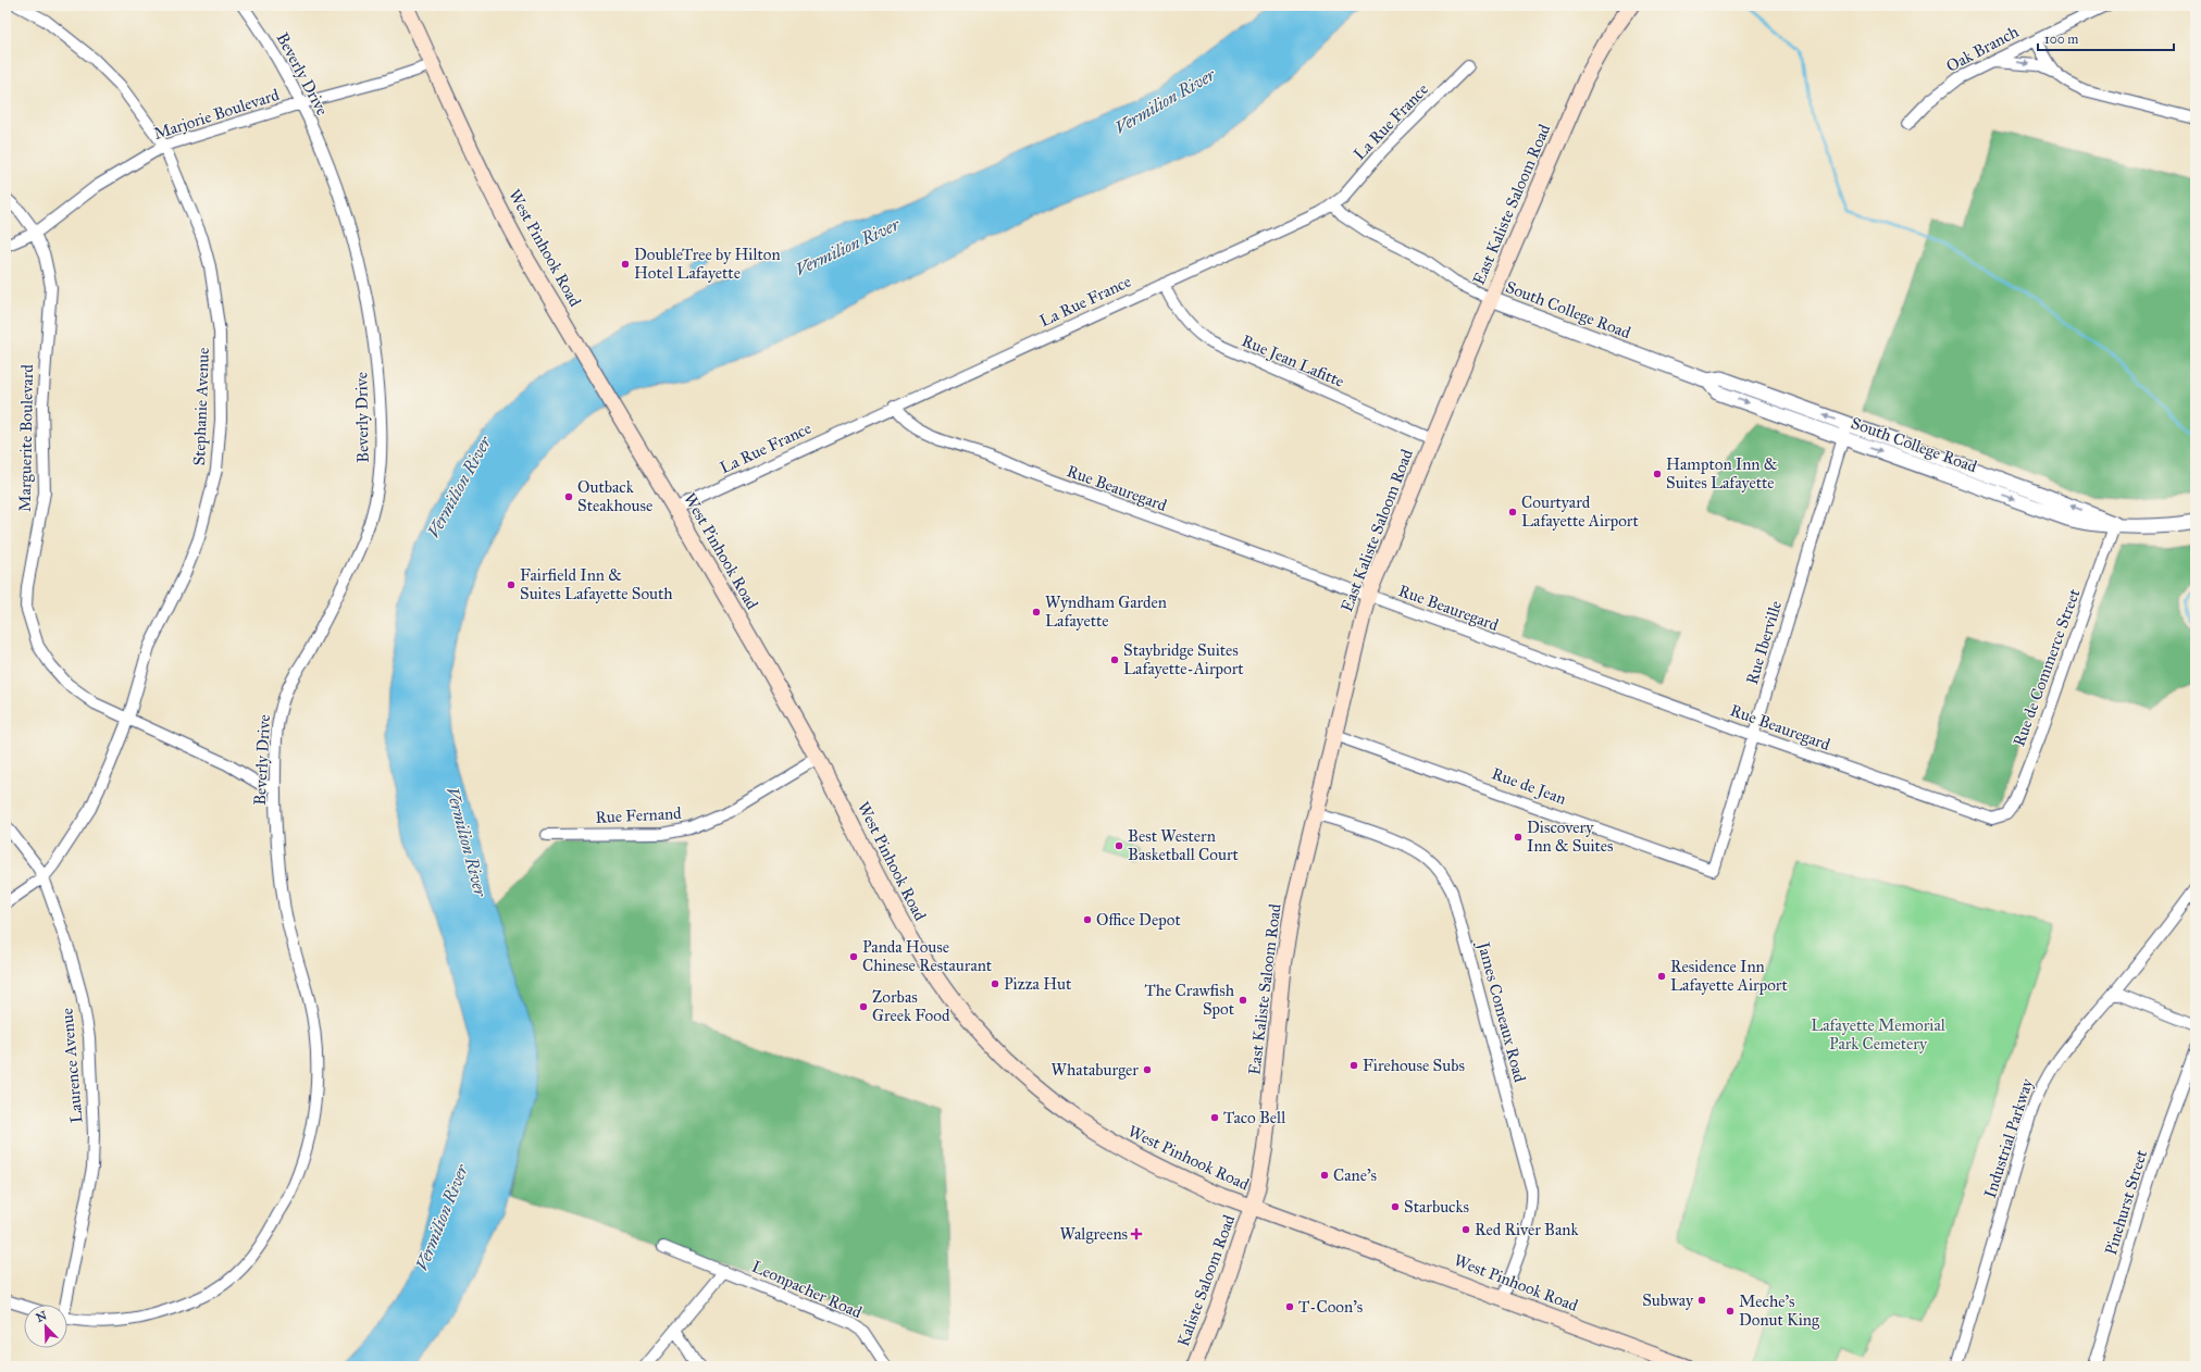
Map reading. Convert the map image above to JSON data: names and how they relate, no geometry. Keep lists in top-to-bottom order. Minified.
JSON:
{"streets":{"main road":["East Kaliste Saloom Road","West Pinhook Road","Kaliste Saloom Road"],"street":["Oak Branch","Beverly Drive","Marjorie Boulevard","La Rue France","South College Road","Rue Jean Lafitte","Stephanie Avenue","Marguerite Boulevard","Rue Beauregard","Rue Iberville","Rue de Commerce Street","Rue de Jean","Rue Fernand","James Comeaux Road","Laurence Avenue","Industrial Parkway","Pinehurst Street","Leonpacher Road"]},"crossings":[["Beverly Drive","Marjorie Boulevard"],["Beverly Drive","Marguerite Boulevard"],["Marjorie Boulevard","West Pinhook Road"],["Marjorie Boulevard","Stephanie Avenue"],["Marjorie Boulevard","Marguerite Boulevard"],["La Rue France","West Pinhook Road"],["La Rue France","South College Road"],["La Rue France","Rue Jean Lafitte"],["La Rue France","Rue Beauregard"],["East Kaliste Saloom Road","West Pinhook Road"],["East Kaliste Saloom Road","South College Road"],["East Kaliste Saloom Road","Rue Jean Lafitte"],["East Kaliste Saloom Road","Rue Beauregard"],["East Kaliste Saloom Road","Rue de Jean"],["East Kaliste Saloom Road","James Comeaux Road"],["East Kaliste Saloom Road","Kaliste Saloom Road"],["West Pinhook Road","Rue Fernand"],["West Pinhook Road","James Comeaux Road"],["West Pinhook Road","Kaliste Saloom Road"],["South College Road","Rue Iberville"],["South College Road","Rue de Commerce Street"],["Stephanie Avenue","Marguerite Boulevard"],["Stephanie Avenue","Laurence Avenue"],["Rue Beauregard","Rue Iberville"],["Rue Beauregard","Rue de Commerce Street"],["Rue Iberville","Rue de Jean"]],"water":["Vermilion River"],"parks":["Lafayette Memorial Park Cemetery"],"places":{"other":["DoubleTree by Hilton Hotel Lafayette","Hampton Inn & Suites Lafayette","Outback Steakhouse","Courtyard Lafayette Airport","Fairfield Inn & Suites Lafayette South","Wyndham Garden Lafayette","Staybridge Suites Lafayette-Airport","Discovery Inn & Suites","Best Western Basketball Court","Office Depot","Panda House Chinese Restaurant","Residence Inn Lafayette Airport","Pizza Hut","The Crawfish Spot","Zorbas Greek Food","Firehouse Subs","Whataburger","Taco Bell","Cane's","Starbucks","Red River Bank","Subway","T-Coon's","Meche's Donut King"],"health":["Walgreens"]},"scale_bar":"100 m","north":"top left"}
